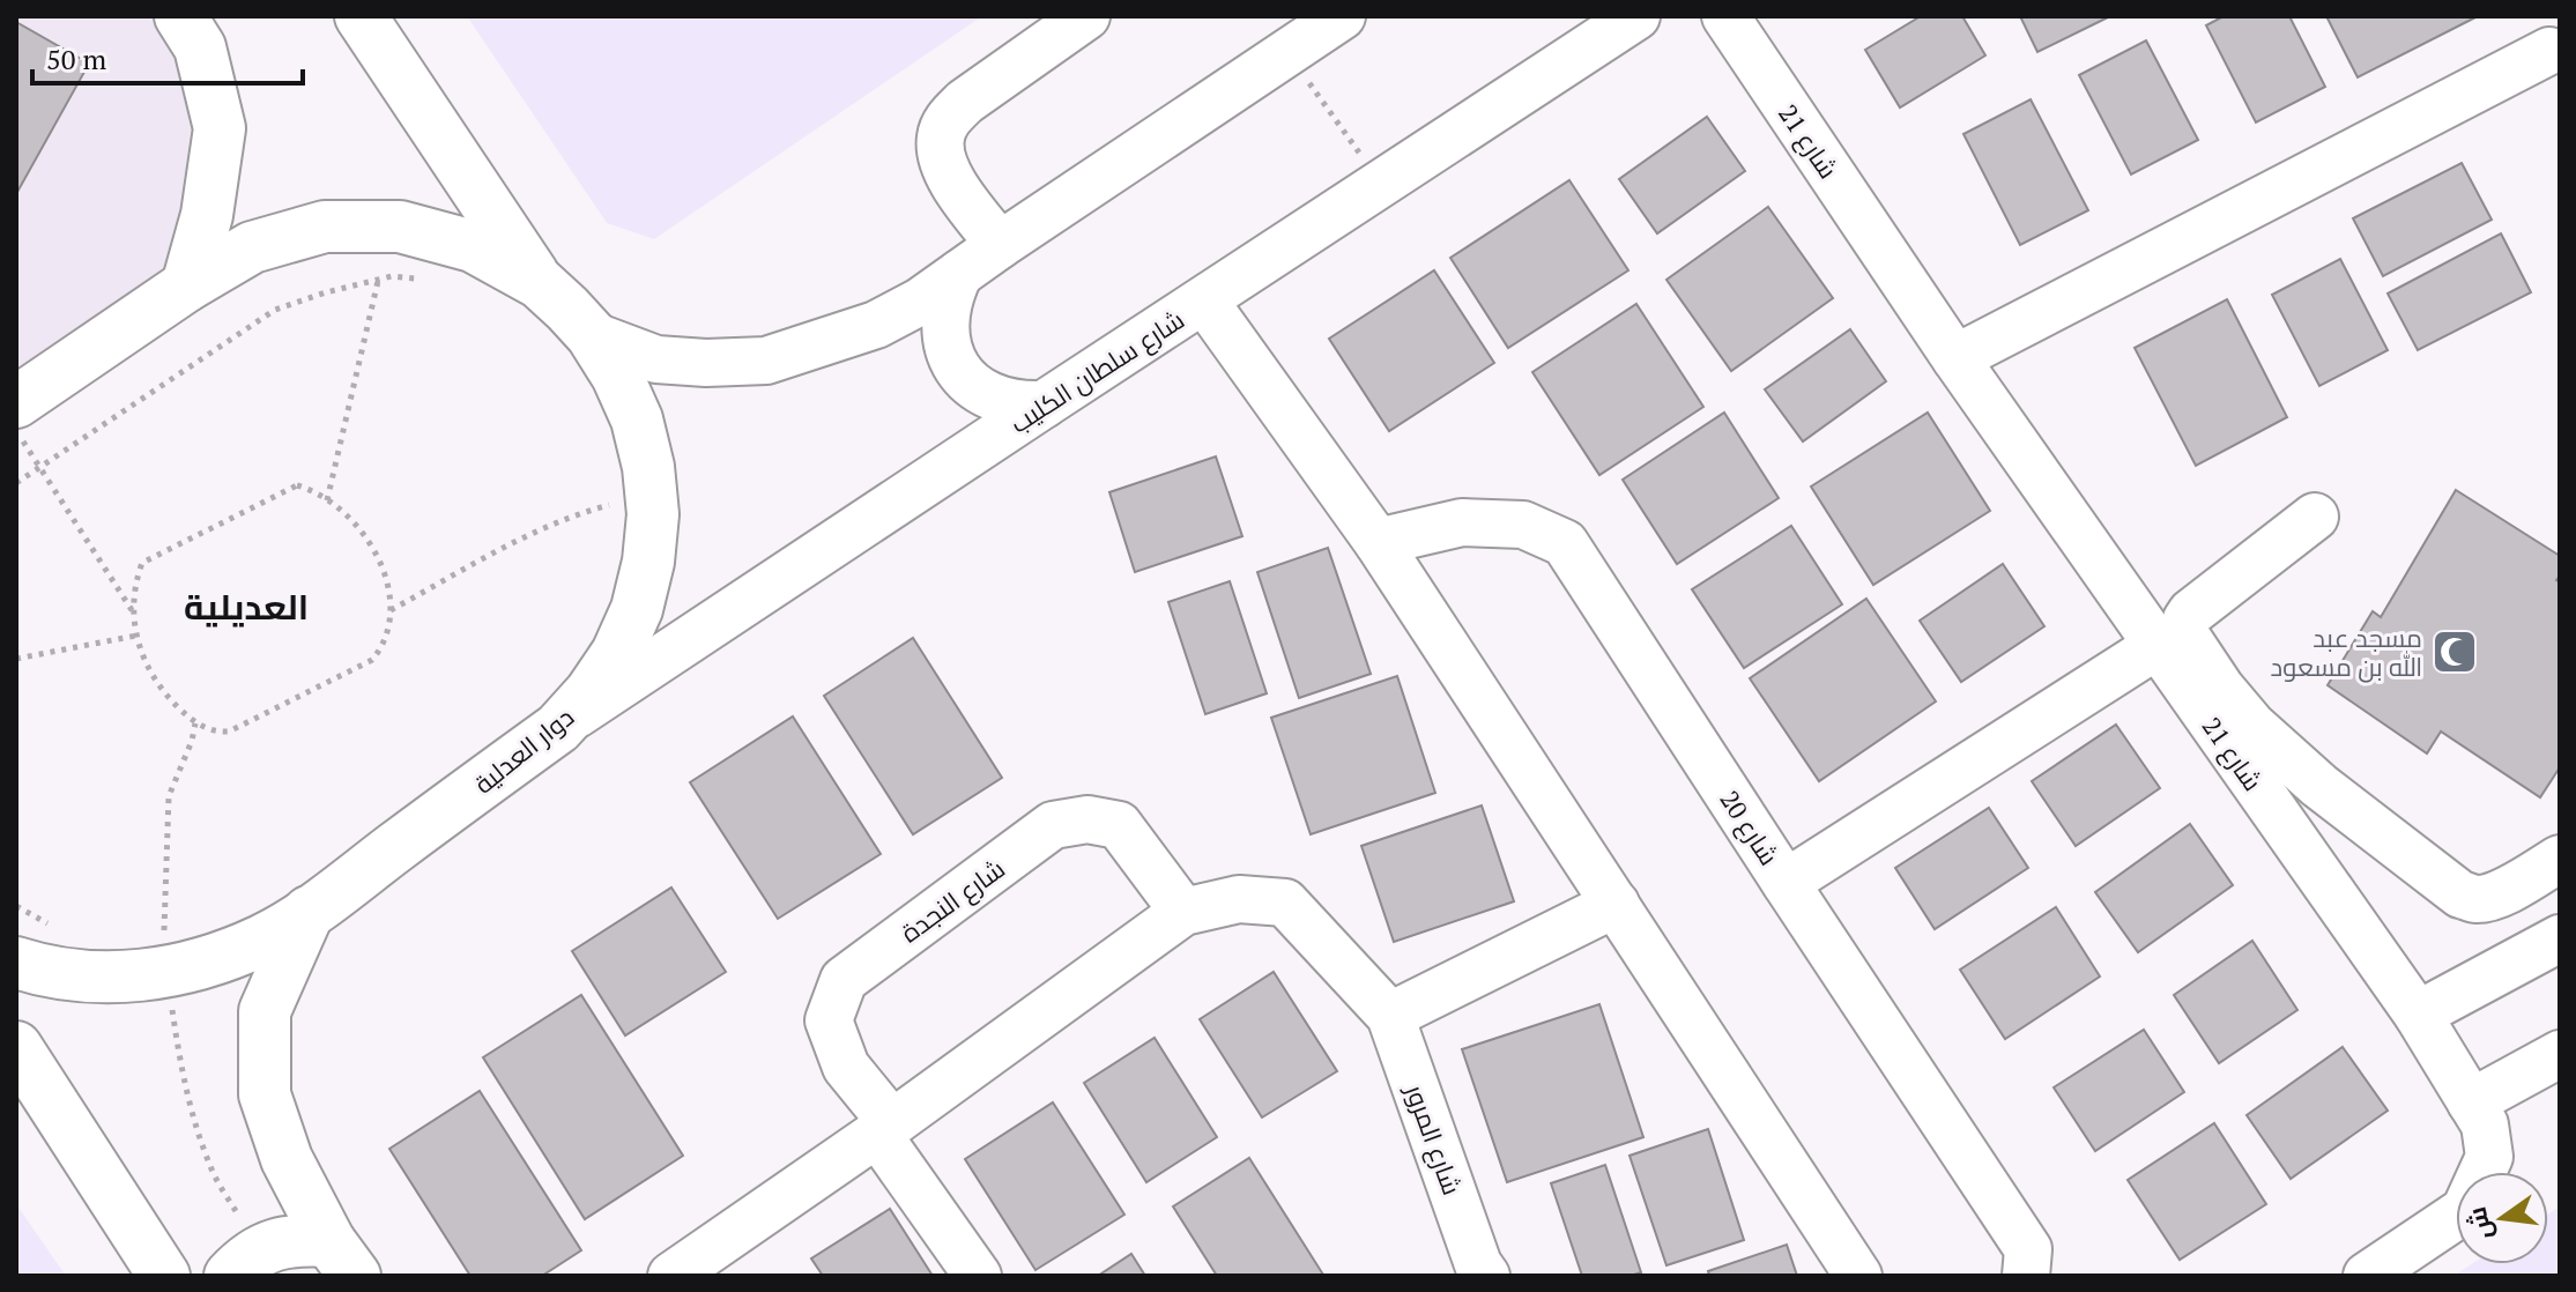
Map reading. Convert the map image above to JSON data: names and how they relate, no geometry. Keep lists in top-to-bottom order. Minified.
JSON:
{"streets":{"main road":["دوار العدلية"],"street":["شارع 21","شارع سلطان الكليب","شارع 20","شارع النجدة","شارع المرور"]},"crossings":[["شارع سلطان الكليب","دوار العدلية"],["شارع النجدة","شارع المرور"]],"districts":["العديلية"],"places":{"mosque":["مسجد عبد الله بن مسعود"]},"scale_bar":"50 m","north":"left"}
